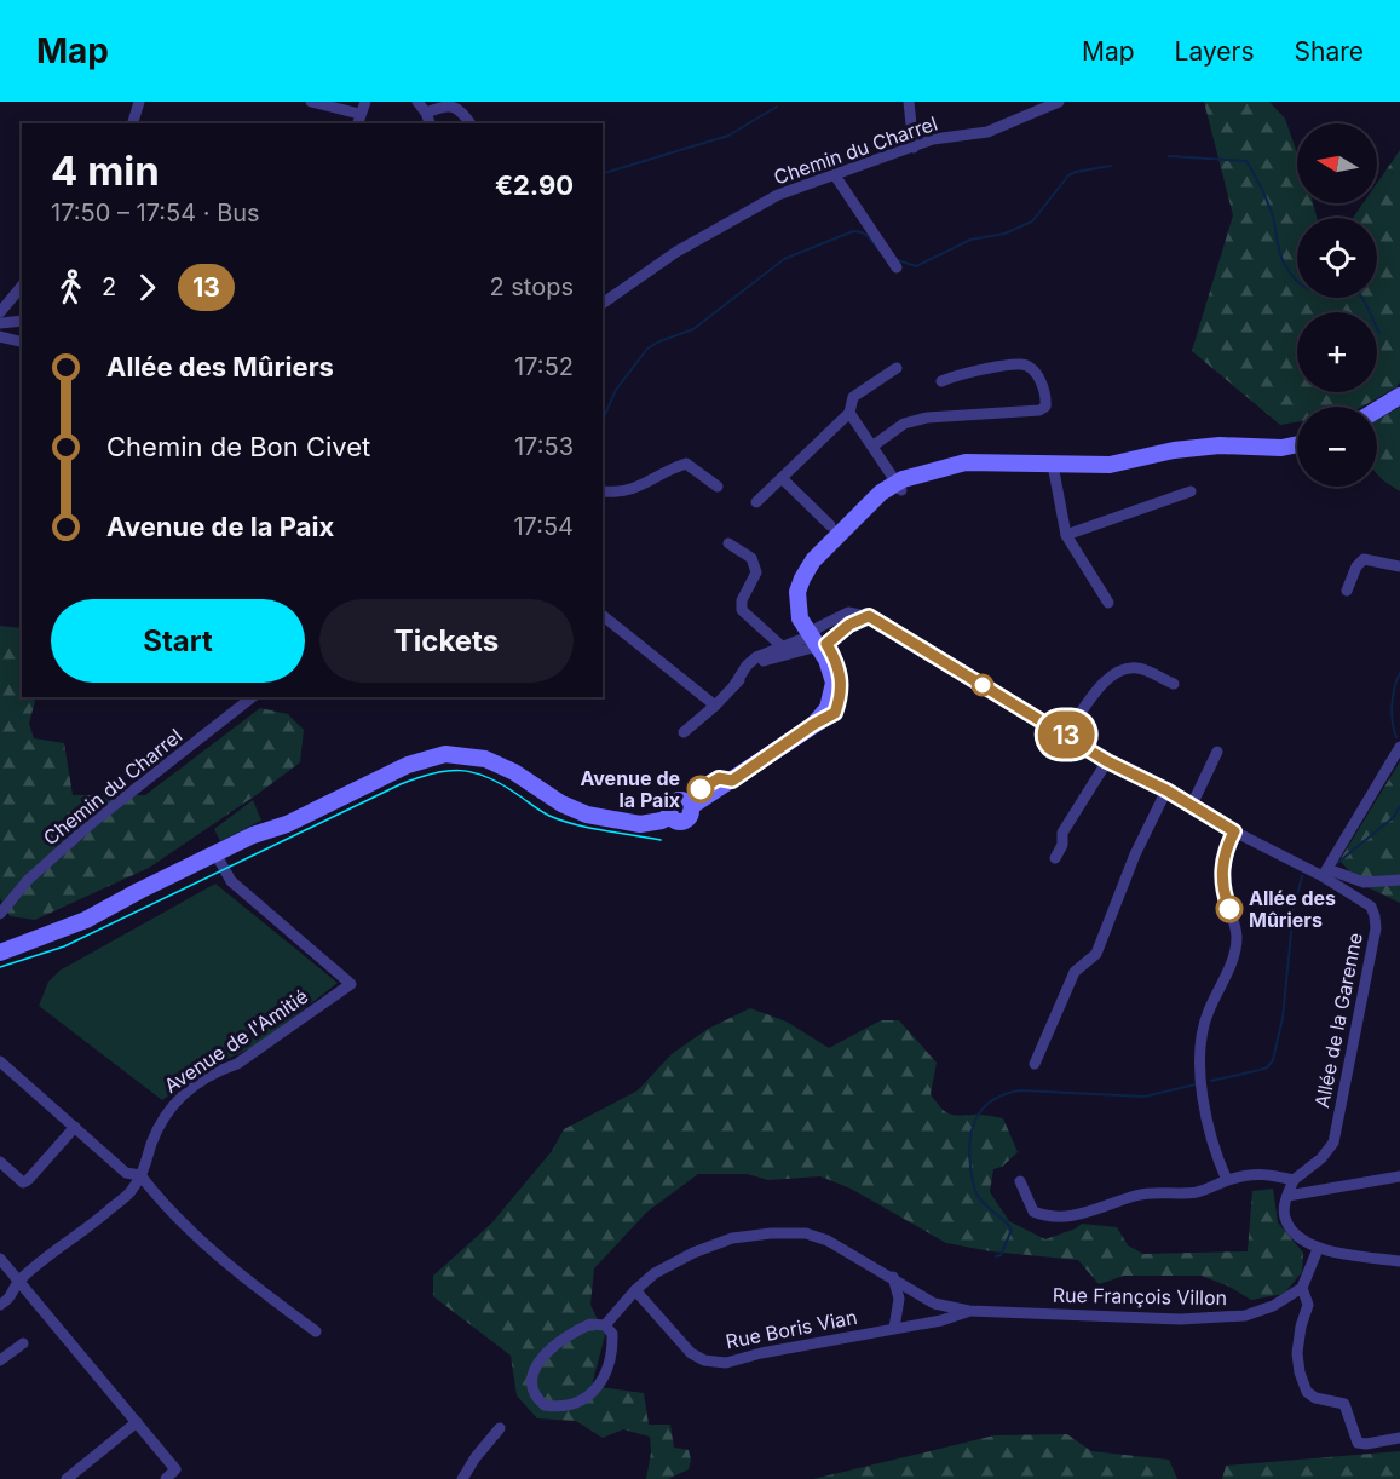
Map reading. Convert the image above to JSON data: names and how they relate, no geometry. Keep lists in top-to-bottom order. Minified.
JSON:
{"streets":{"street":["Chemin du Charrel","Allée de la Garenne","Avenue de l'Amitié","Rue François Villon","Rue Boris Vian"]},"crossings":[["Rue François Villon","Rue Boris Vian"]],"places":["Avenue de la Paix","Allée des Mûriers"],"lines":["bus line 13"],"north":"left","page":{"header":"Map","nav":["Map","Layers","Share"],"on_map":"13","map_buttons":["+","−"],"heading":["4 min","17:50 – 17:54 · Bus","€2.90"],"legs":["2","13","2 stops"],"list":[{"name":"Allée des Mûriers","value":"17:52"},{"name":"Chemin de Bon Civet","value":"17:53"},{"name":"Avenue de la Paix","value":"17:54"}],"buttons":["Start","Tickets"]}}
